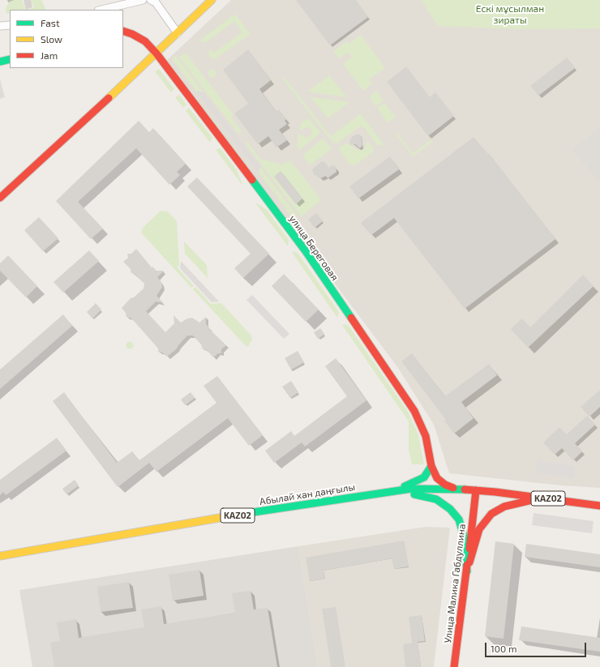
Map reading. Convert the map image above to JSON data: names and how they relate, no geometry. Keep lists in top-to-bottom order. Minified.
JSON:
{"streets":{"main road":["улица Береговая","Абылай хан даңғылы","KАZ02","Улица Малика Габдуллина"]},"crossings":[["Абылай хан даңғылы","Улица Малика Габдуллина"]],"parks":["Ескі мұсылман зираты"],"legend":["Fast","Slow","Jam"],"scale_bar":"100 m"}
